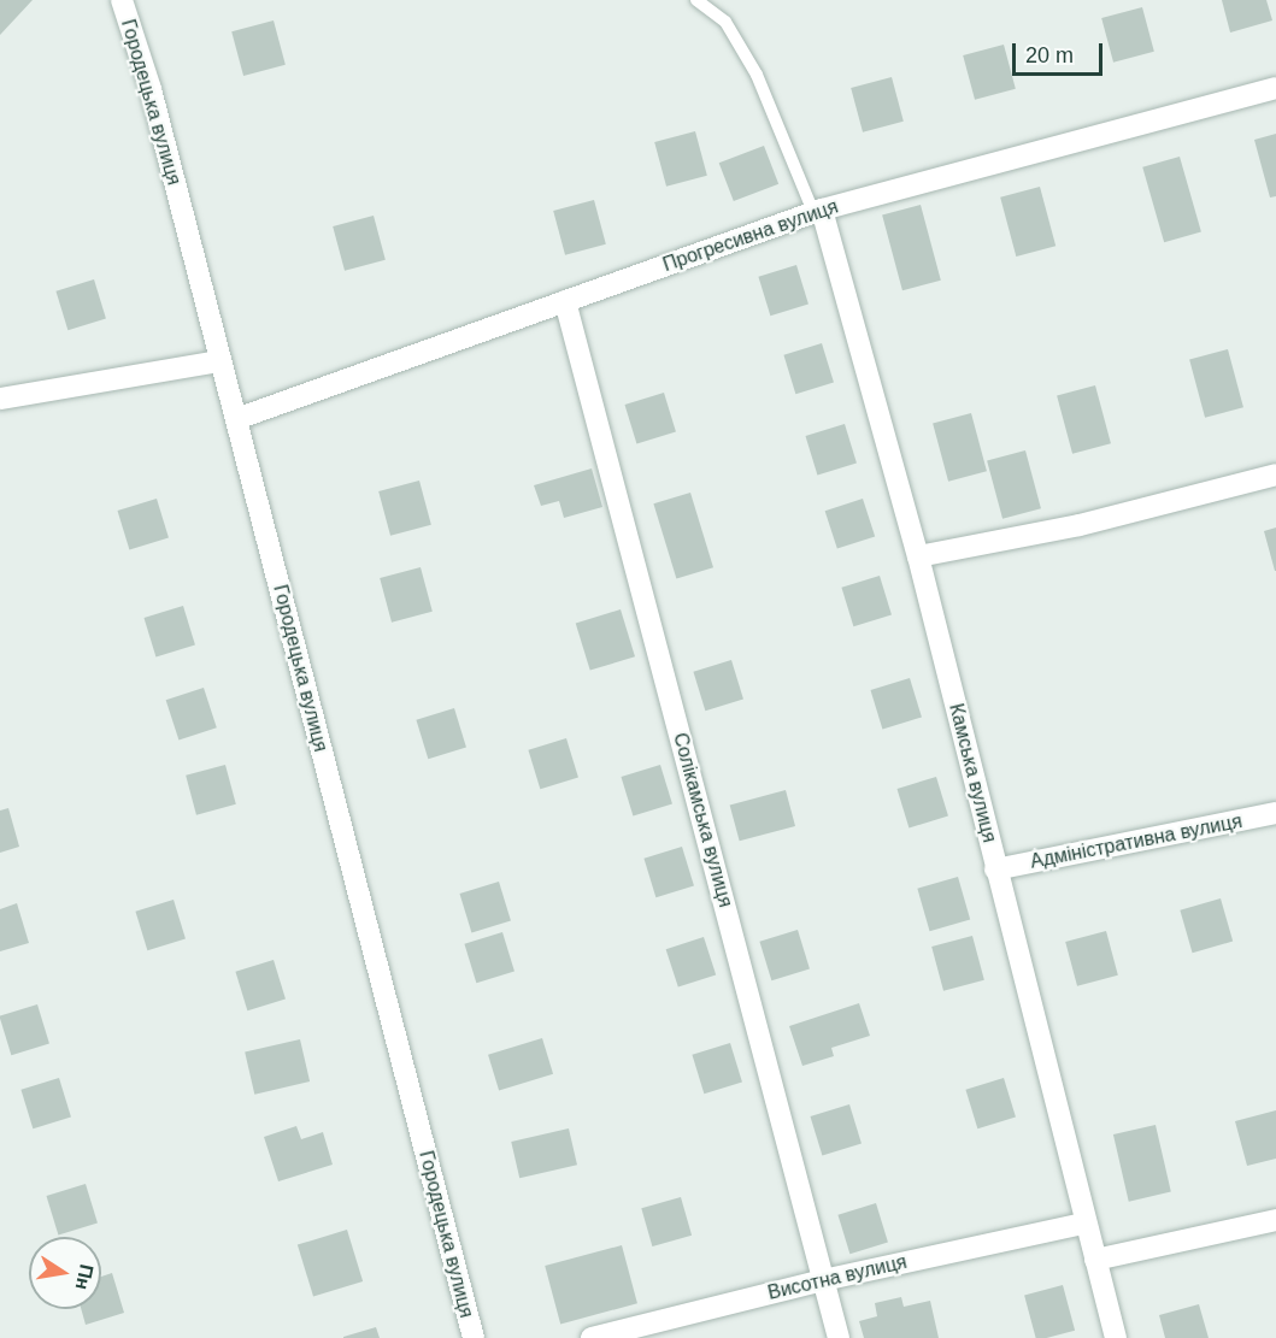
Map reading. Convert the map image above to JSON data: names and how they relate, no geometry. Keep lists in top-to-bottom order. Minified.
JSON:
{"streets":{"street":["Городецька вулиця","Прогресивна вулиця","Камська вулиця","Солікамська вулиця","Адміністративна вулиця","Висотна вулиця"]},"crossings":[["Городецька вулиця","Прогресивна вулиця"],["Прогресивна вулиця","Камська вулиця"],["Прогресивна вулиця","Солікамська вулиця"],["Камська вулиця","Адміністративна вулиця"],["Камська вулиця","Висотна вулиця"],["Солікамська вулиця","Висотна вулиця"]],"scale_bar":"20 m","north":"right"}
